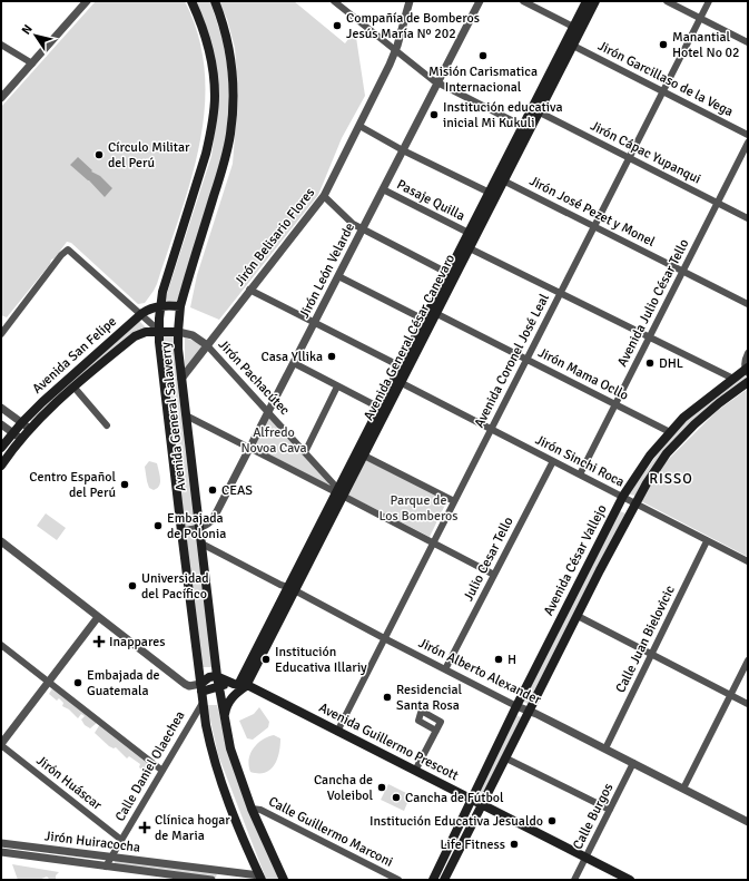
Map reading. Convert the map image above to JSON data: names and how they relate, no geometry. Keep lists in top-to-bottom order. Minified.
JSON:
{"streets":{"main road":["Avenida General César Canevaro","Avenida San Felipe","Avenida General Salaverry","Avenida César Vallejo","Avenida Guillermo Prescott"],"street":["Jirón Garcillaso de la Vega","Jirón Cápac Yupanqui","Pasaje Quilla","Jirón José Pezet y Monel","Jirón Belisario Flores","Jirón León Velarde","Avenida Julio César Tello","Avenida Coronel José Leal","Jirón Mama Ocllo","Jirón Pachacútec","Jirón Sinchi Roca","Julio Cesar Tello","Calle Juan Bielovicic","Jirón Alberto Alexander","Calle Daniel Olaechea","Jirón Huáscar","Calle Burgos","Calle Guillermo Marconi","Jirón Huiracocha"]},"crossings":[["Jirón Garcillaso de la Vega","Avenida General César Canevaro"],["Jirón Garcillaso de la Vega","Avenida Coronel José Leal"],["Jirón Cápac Yupanqui","Avenida Julio César Tello"],["Jirón Cápac Yupanqui","Avenida General César Canevaro"],["Jirón Cápac Yupanqui","Avenida Coronel José Leal"],["Pasaje Quilla","Jirón León Velarde"],["Pasaje Quilla","Avenida General César Canevaro"],["Jirón José Pezet y Monel","Avenida Julio César Tello"],["Jirón José Pezet y Monel","Avenida General César Canevaro"],["Jirón José Pezet y Monel","Avenida Coronel José Leal"],["Jirón Belisario Flores","Jirón Pachacútec"],["Jirón Belisario Flores","Avenida General Salaverry"],["Jirón León Velarde","Jirón Pachacútec"],["Jirón León Velarde","Avenida General Salaverry"],["Avenida Julio César Tello","Jirón Mama Ocllo"],["Avenida Julio César Tello","Jirón Sinchi Roca"],["Avenida General César Canevaro","Jirón Mama Ocllo"],["Avenida General César Canevaro","Jirón Pachacútec"],["Avenida General César Canevaro","Jirón Sinchi Roca"],["Avenida General César Canevaro","Jirón Alberto Alexander"],["Avenida General César Canevaro","Avenida Guillermo Prescott"],["Avenida San Felipe","Jirón Pachacútec"],["Avenida San Felipe","Avenida General Salaverry"],["Avenida Coronel José Leal","Jirón Mama Ocllo"],["Avenida Coronel José Leal","Jirón Sinchi Roca"],["Avenida Coronel José Leal","Jirón Alberto Alexander"],["Avenida Coronel José Leal","Avenida Guillermo Prescott"],["Jirón Mama Ocllo","Avenida César Vallejo"],["Jirón Pachacútec","Avenida General Salaverry"],["Avenida General Salaverry","Jirón Alberto Alexander"],["Avenida General Salaverry","Avenida Guillermo Prescott"],["Avenida General Salaverry","Calle Daniel Olaechea"],["Avenida General Salaverry","Calle Guillermo Marconi"],["Avenida General Salaverry","Jirón Huiracocha"],["Jirón Sinchi Roca","Julio Cesar Tello"],["Jirón Sinchi Roca","Avenida César Vallejo"],["Jirón Sinchi Roca","Calle Juan Bielovicic"],["Julio Cesar Tello","Jirón Alberto Alexander"],["Avenida César Vallejo","Jirón Alberto Alexander"],["Avenida César Vallejo","Avenida Guillermo Prescott"],["Calle Juan Bielovicic","Jirón Alberto Alexander"],["Jirón Alberto Alexander","Calle Burgos"],["Avenida Guillermo Prescott","Calle Burgos"],["Calle Daniel Olaechea","Jirón Huáscar"],["Calle Daniel Olaechea","Jirón Huiracocha"]],"districts":["RISSO"],"parks":["Alfredo Novoa Cava","Parque de Los Bomberos"],"places":{"other":["Compañía de Bomberos Jesús María Nº 202","Manantial Hotel No 02","Misión Carismatica Internacional","Institución educativa inicial Mi Kukuli","Círculo Militar del Perú","Casa Yllika","DHL","Centro Español del Perú","CEAS","Embajada de Polonia","Universidad del Pacífico","Institución Educativa Illariy","H","Embajada de Guatemala","Residencial Santa Rosa","Cancha de Voleibol","Cancha de Fútbol","Institución Educativa Jesualdo","Life Fitness"],"health":["Inappares","Clínica hogar de Maria"]},"north":"top left"}
